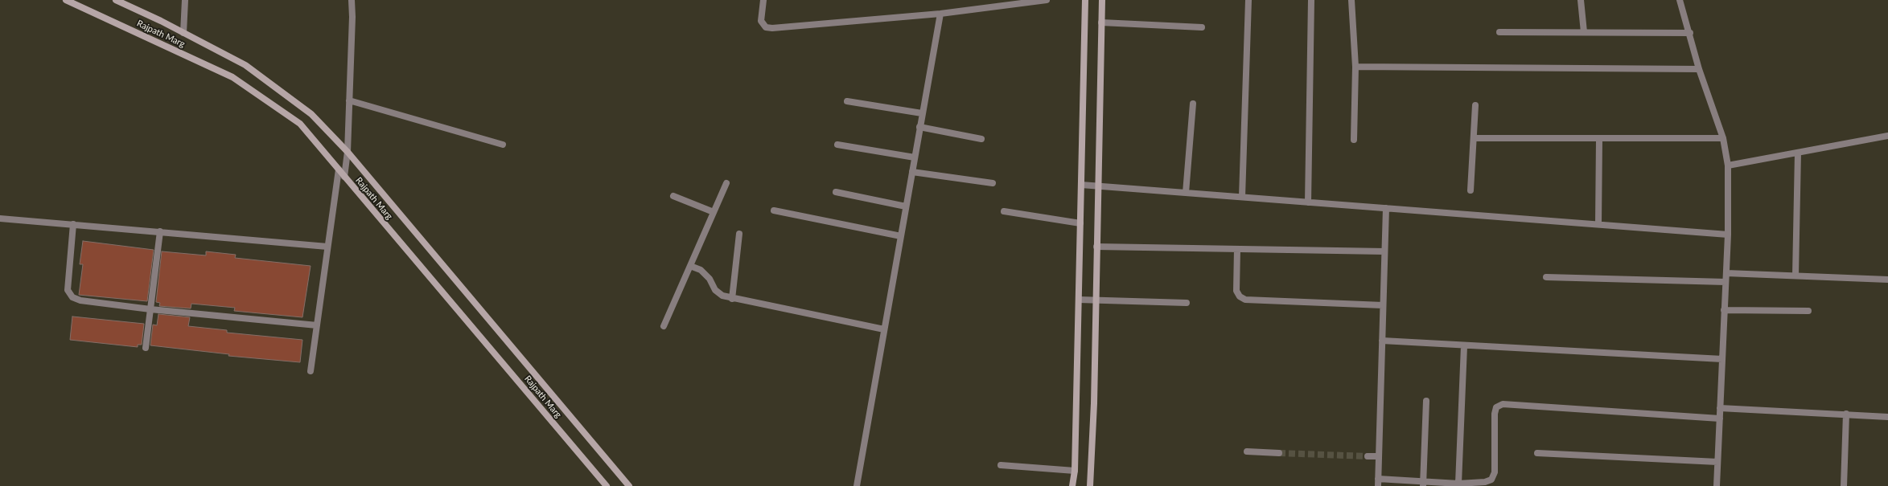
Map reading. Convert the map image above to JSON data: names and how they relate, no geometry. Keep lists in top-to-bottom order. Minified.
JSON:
{"streets":{"main road":["Rajpath Marg"]}}
